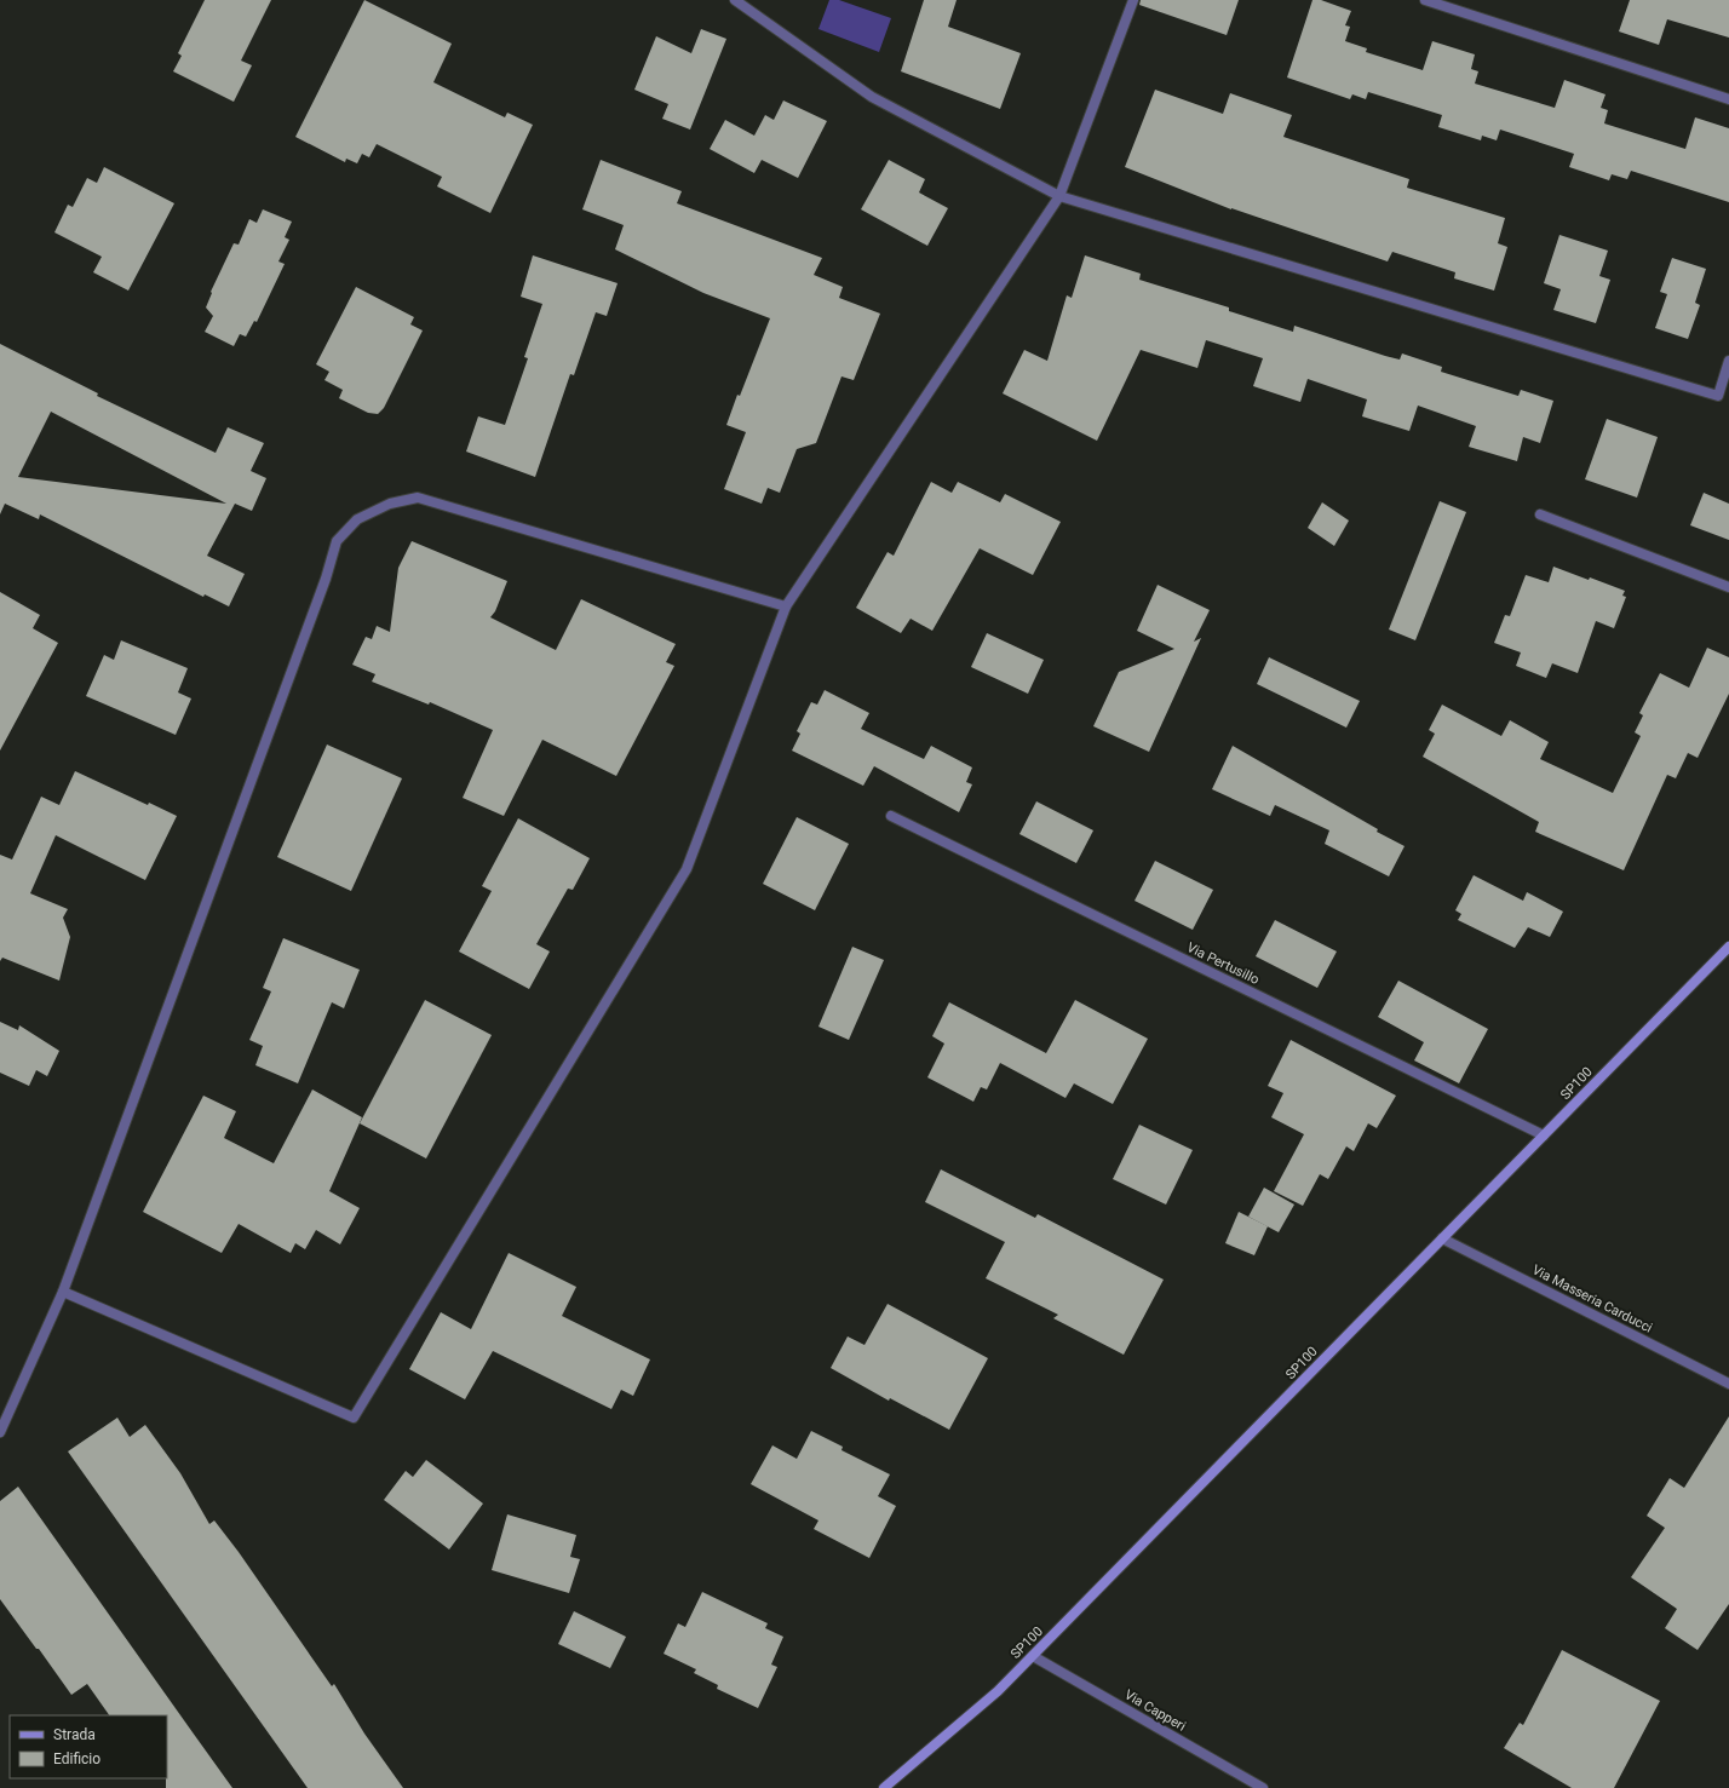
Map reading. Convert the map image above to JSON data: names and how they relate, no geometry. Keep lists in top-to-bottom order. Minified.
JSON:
{"streets":{"main road":["SP100"],"street":["Via Pertusillo","Via Masseria Carducci","Via Capperi"]},"crossings":[["Via Pertusillo","SP100"],["SP100","Via Masseria Carducci"],["SP100","Via Capperi"]],"legend":["Strada","Edificio"]}
